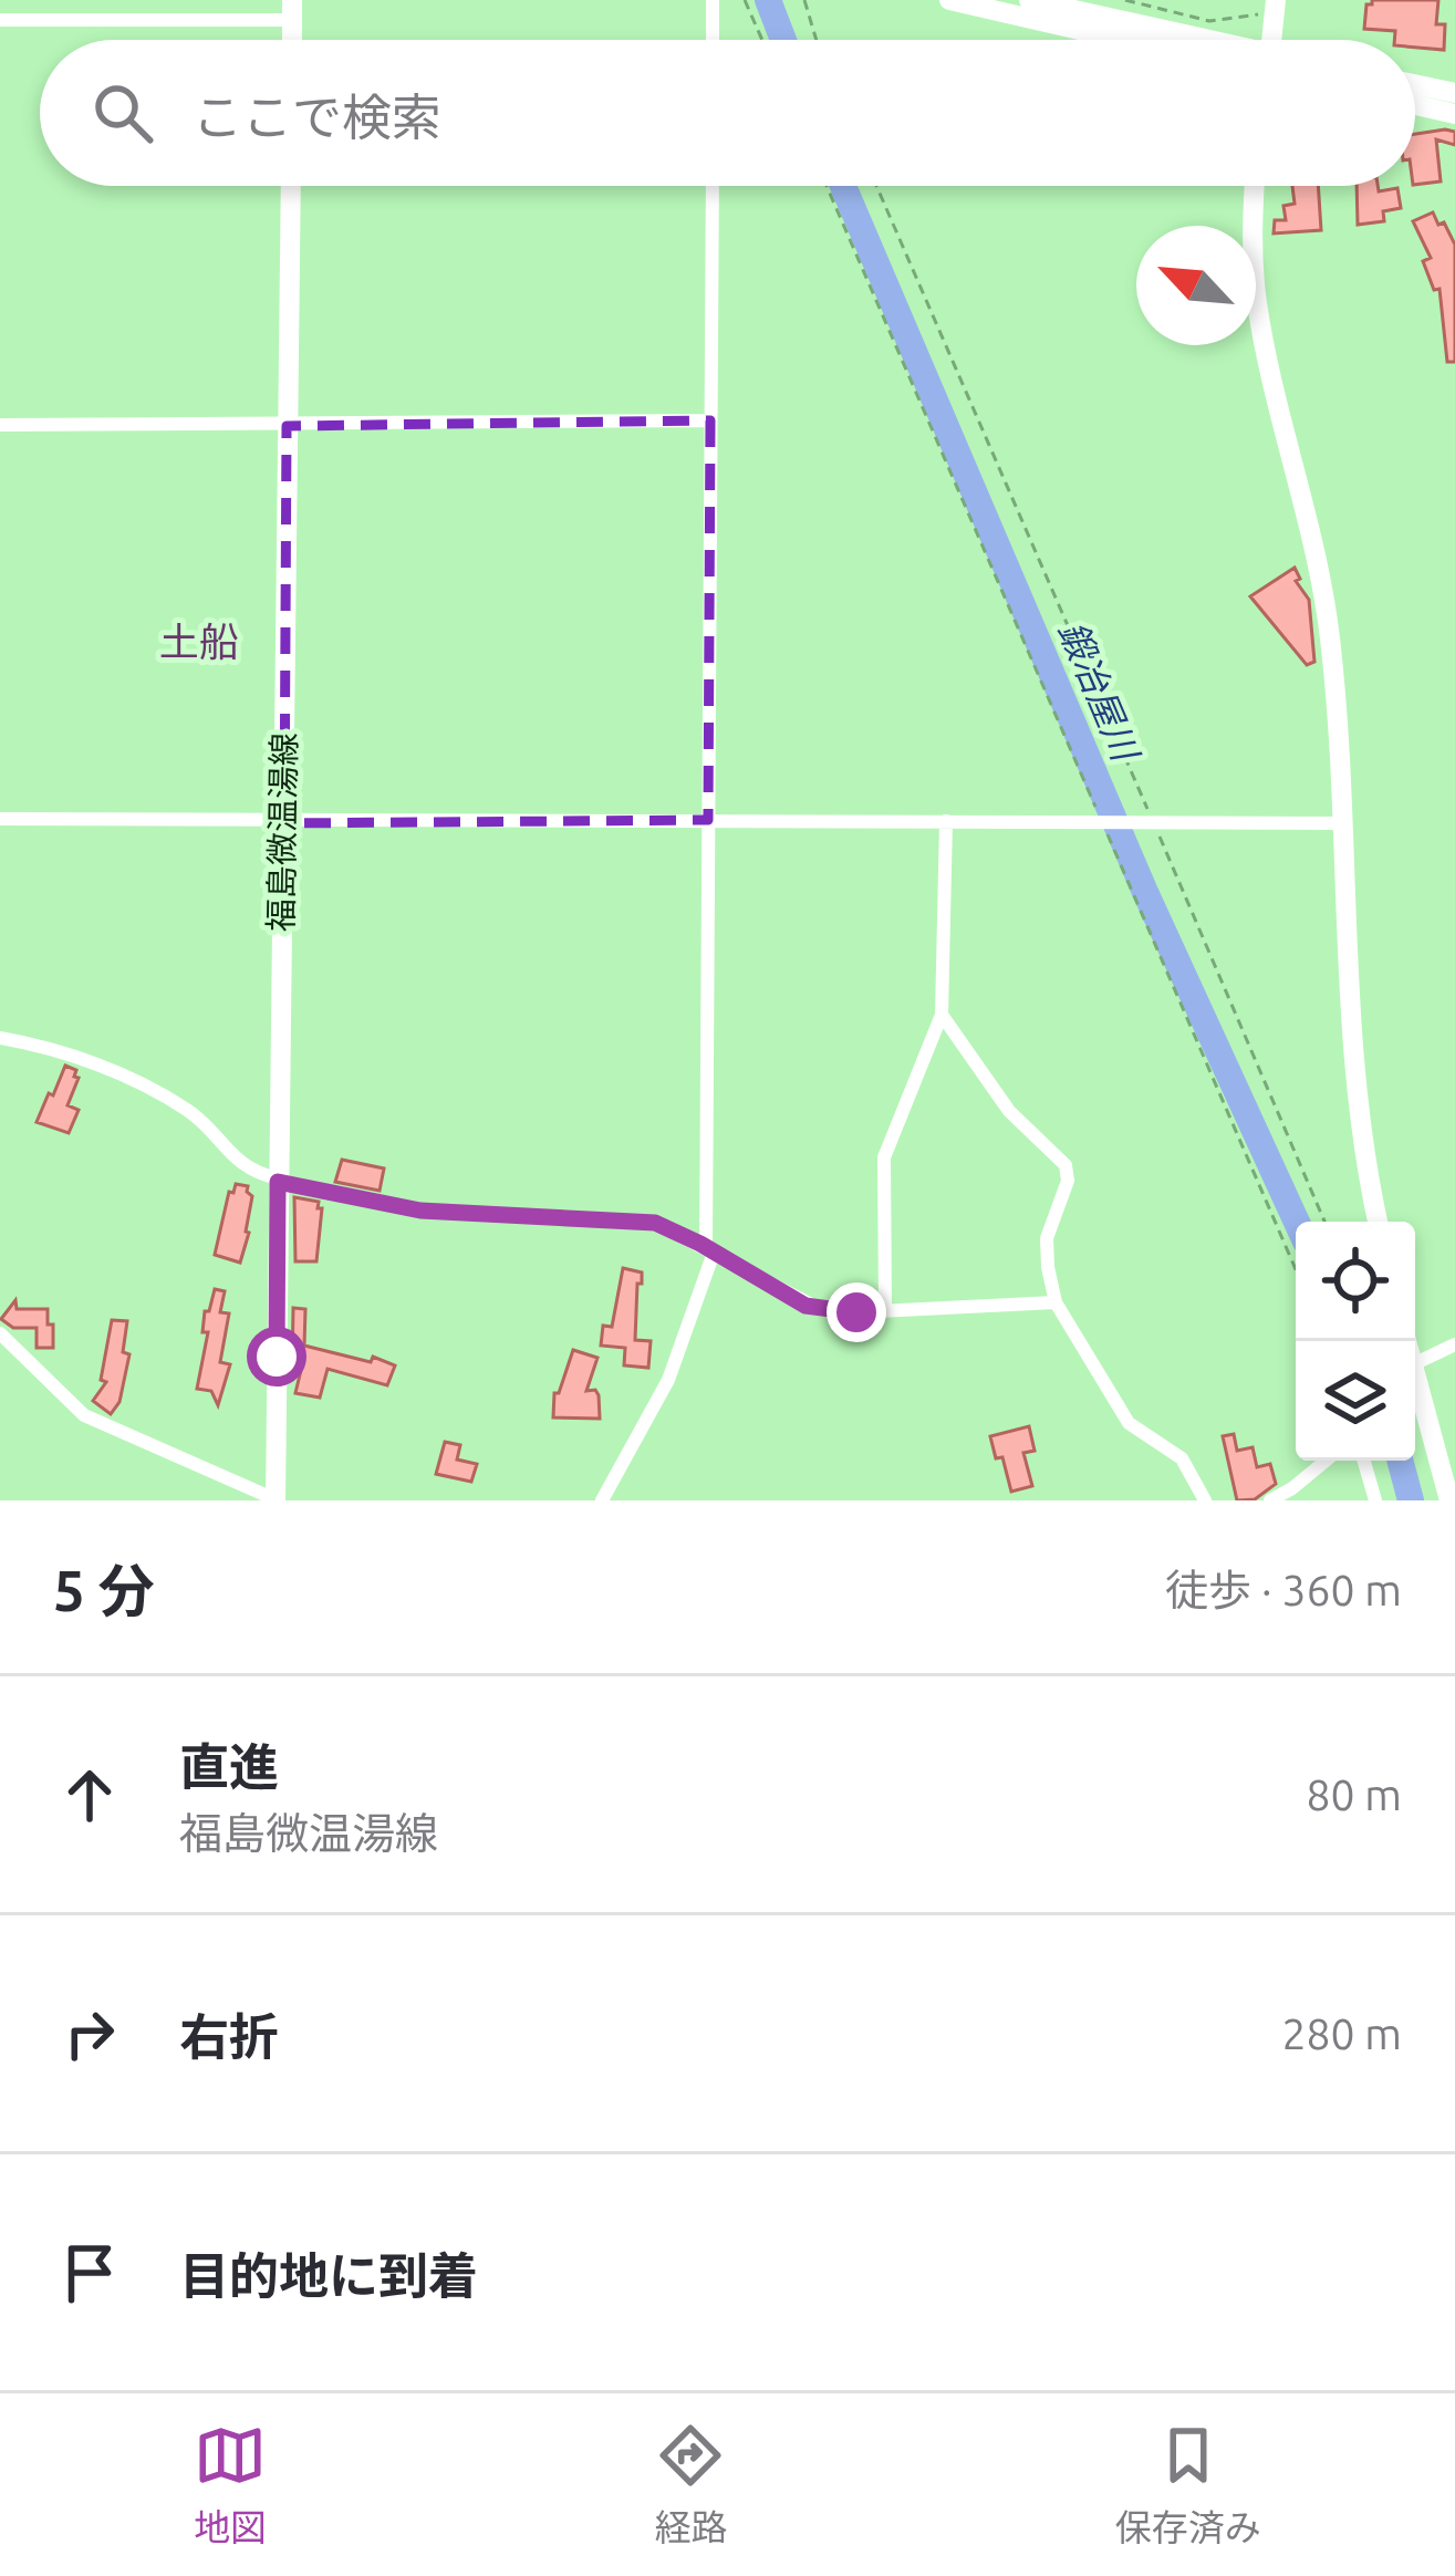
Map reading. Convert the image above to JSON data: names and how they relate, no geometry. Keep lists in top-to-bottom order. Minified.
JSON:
{"streets":{"main road":["福島微温湯線"]},"districts":["土船"],"water":["鍛冶屋川"],"north":"top left","page":{"search":"ここで検索","heading":["5 分","徒歩 · 360 m"],"list":[["直進","福島微温湯線","80 m"],["右折","280 m"],"目的地に到着"],"nav":["地図","経路","保存済み"]}}
